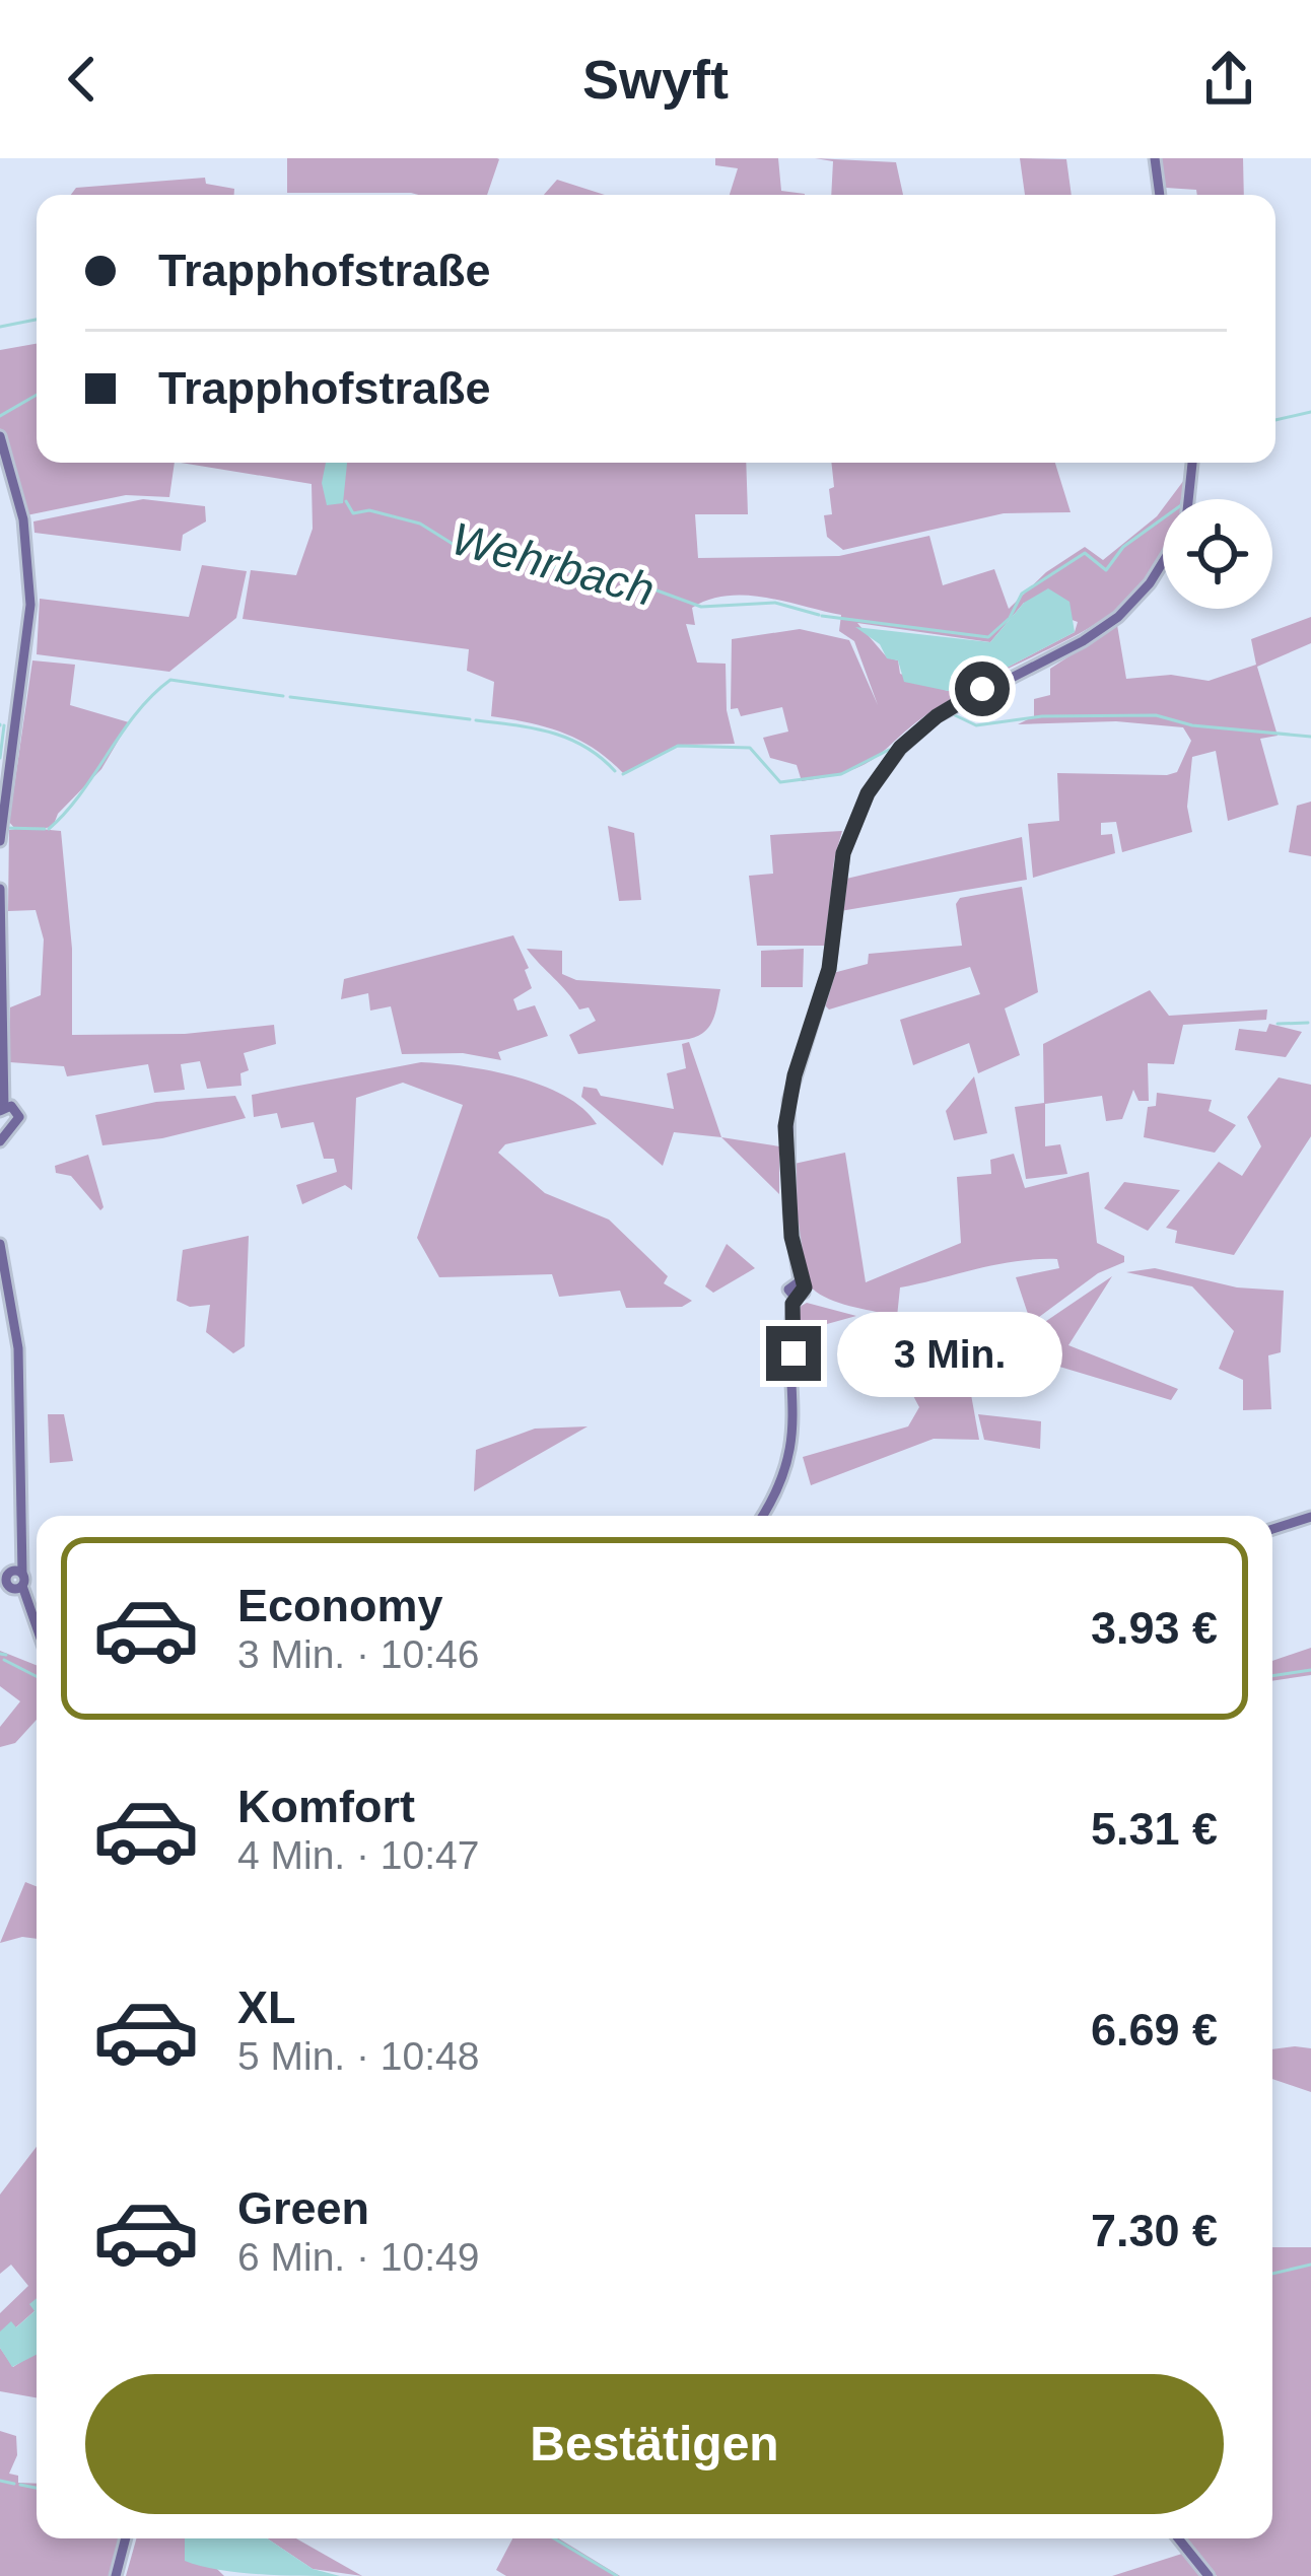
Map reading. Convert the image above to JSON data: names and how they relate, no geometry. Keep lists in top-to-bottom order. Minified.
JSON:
{"water":["Wehrbach"],"page":{"header":"Swyft","banner":["Trapphofstraße","Trapphofstraße"],"bubble":"3 Min.","list":[{"name":"Economy","note":"3 Min. · 10:46","value":"3.93 €"},{"name":"Komfort","note":"4 Min. · 10:47","value":"5.31 €"},{"name":"XL","note":"5 Min. · 10:48","value":"6.69 €"},{"name":"Green","note":"6 Min. · 10:49","value":"7.30 €"}],"buttons":"Bestätigen"}}
